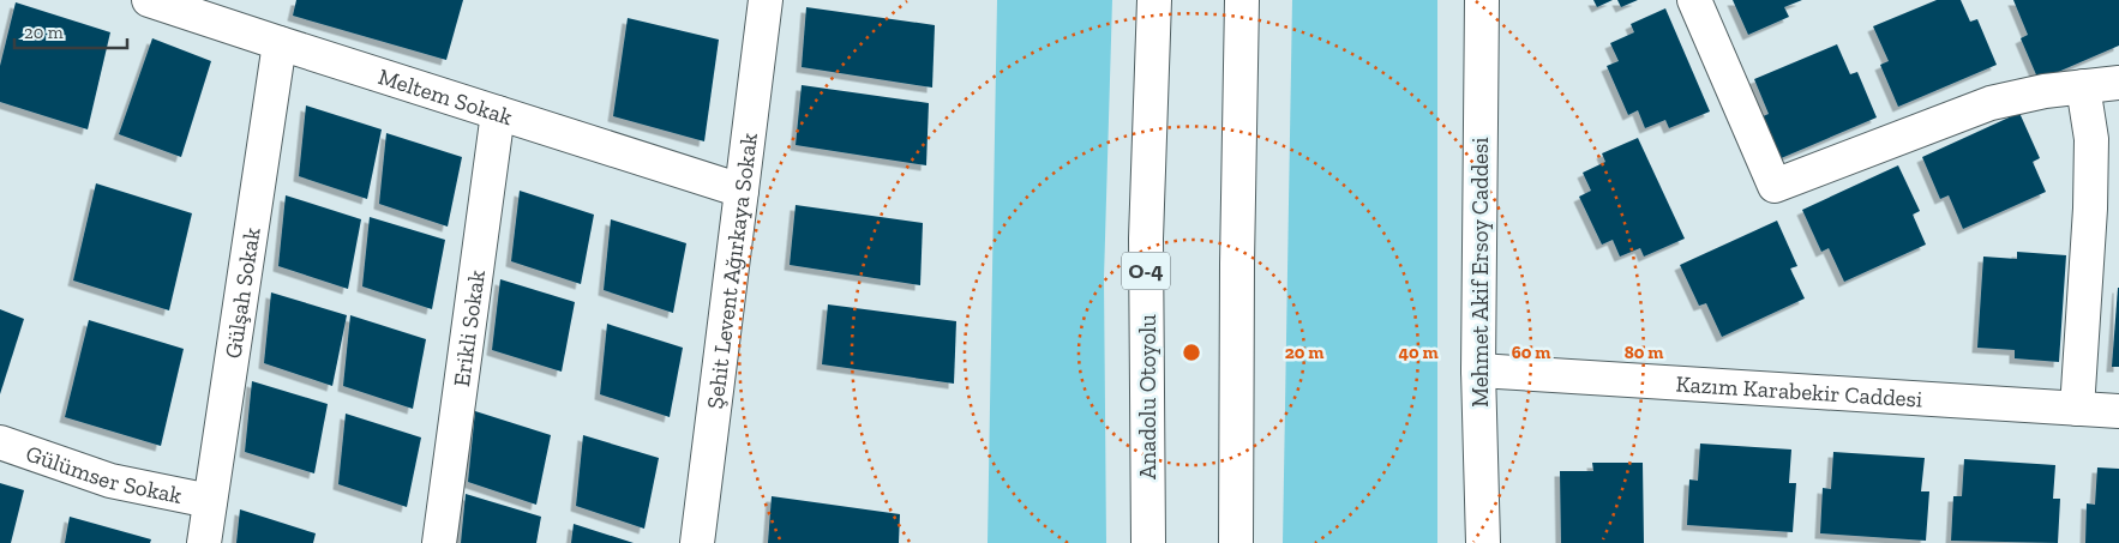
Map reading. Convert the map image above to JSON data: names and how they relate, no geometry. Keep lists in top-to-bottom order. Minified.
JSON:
{"streets":{"main road":["Meltem Sokak","O-4","Şehit Levent Ağırkaya Sokak","Mehmet Akif Ersoy Caddesi","Gülşah Sokak","Erikli Sokak","Kazım Karabekir Caddesi","Anadolu Otoyolu","Gülümser Sokak"]},"crossings":[["Meltem Sokak","Şehit Levent Ağırkaya Sokak"],["Meltem Sokak","Gülşah Sokak"],["Meltem Sokak","Erikli Sokak"],["Mehmet Akif Ersoy Caddesi","Kazım Karabekir Caddesi"],["Gülşah Sokak","Gülümser Sokak"]],"scale_bar":"20 m","rings":["20 m","40 m","60 m","80 m"]}
